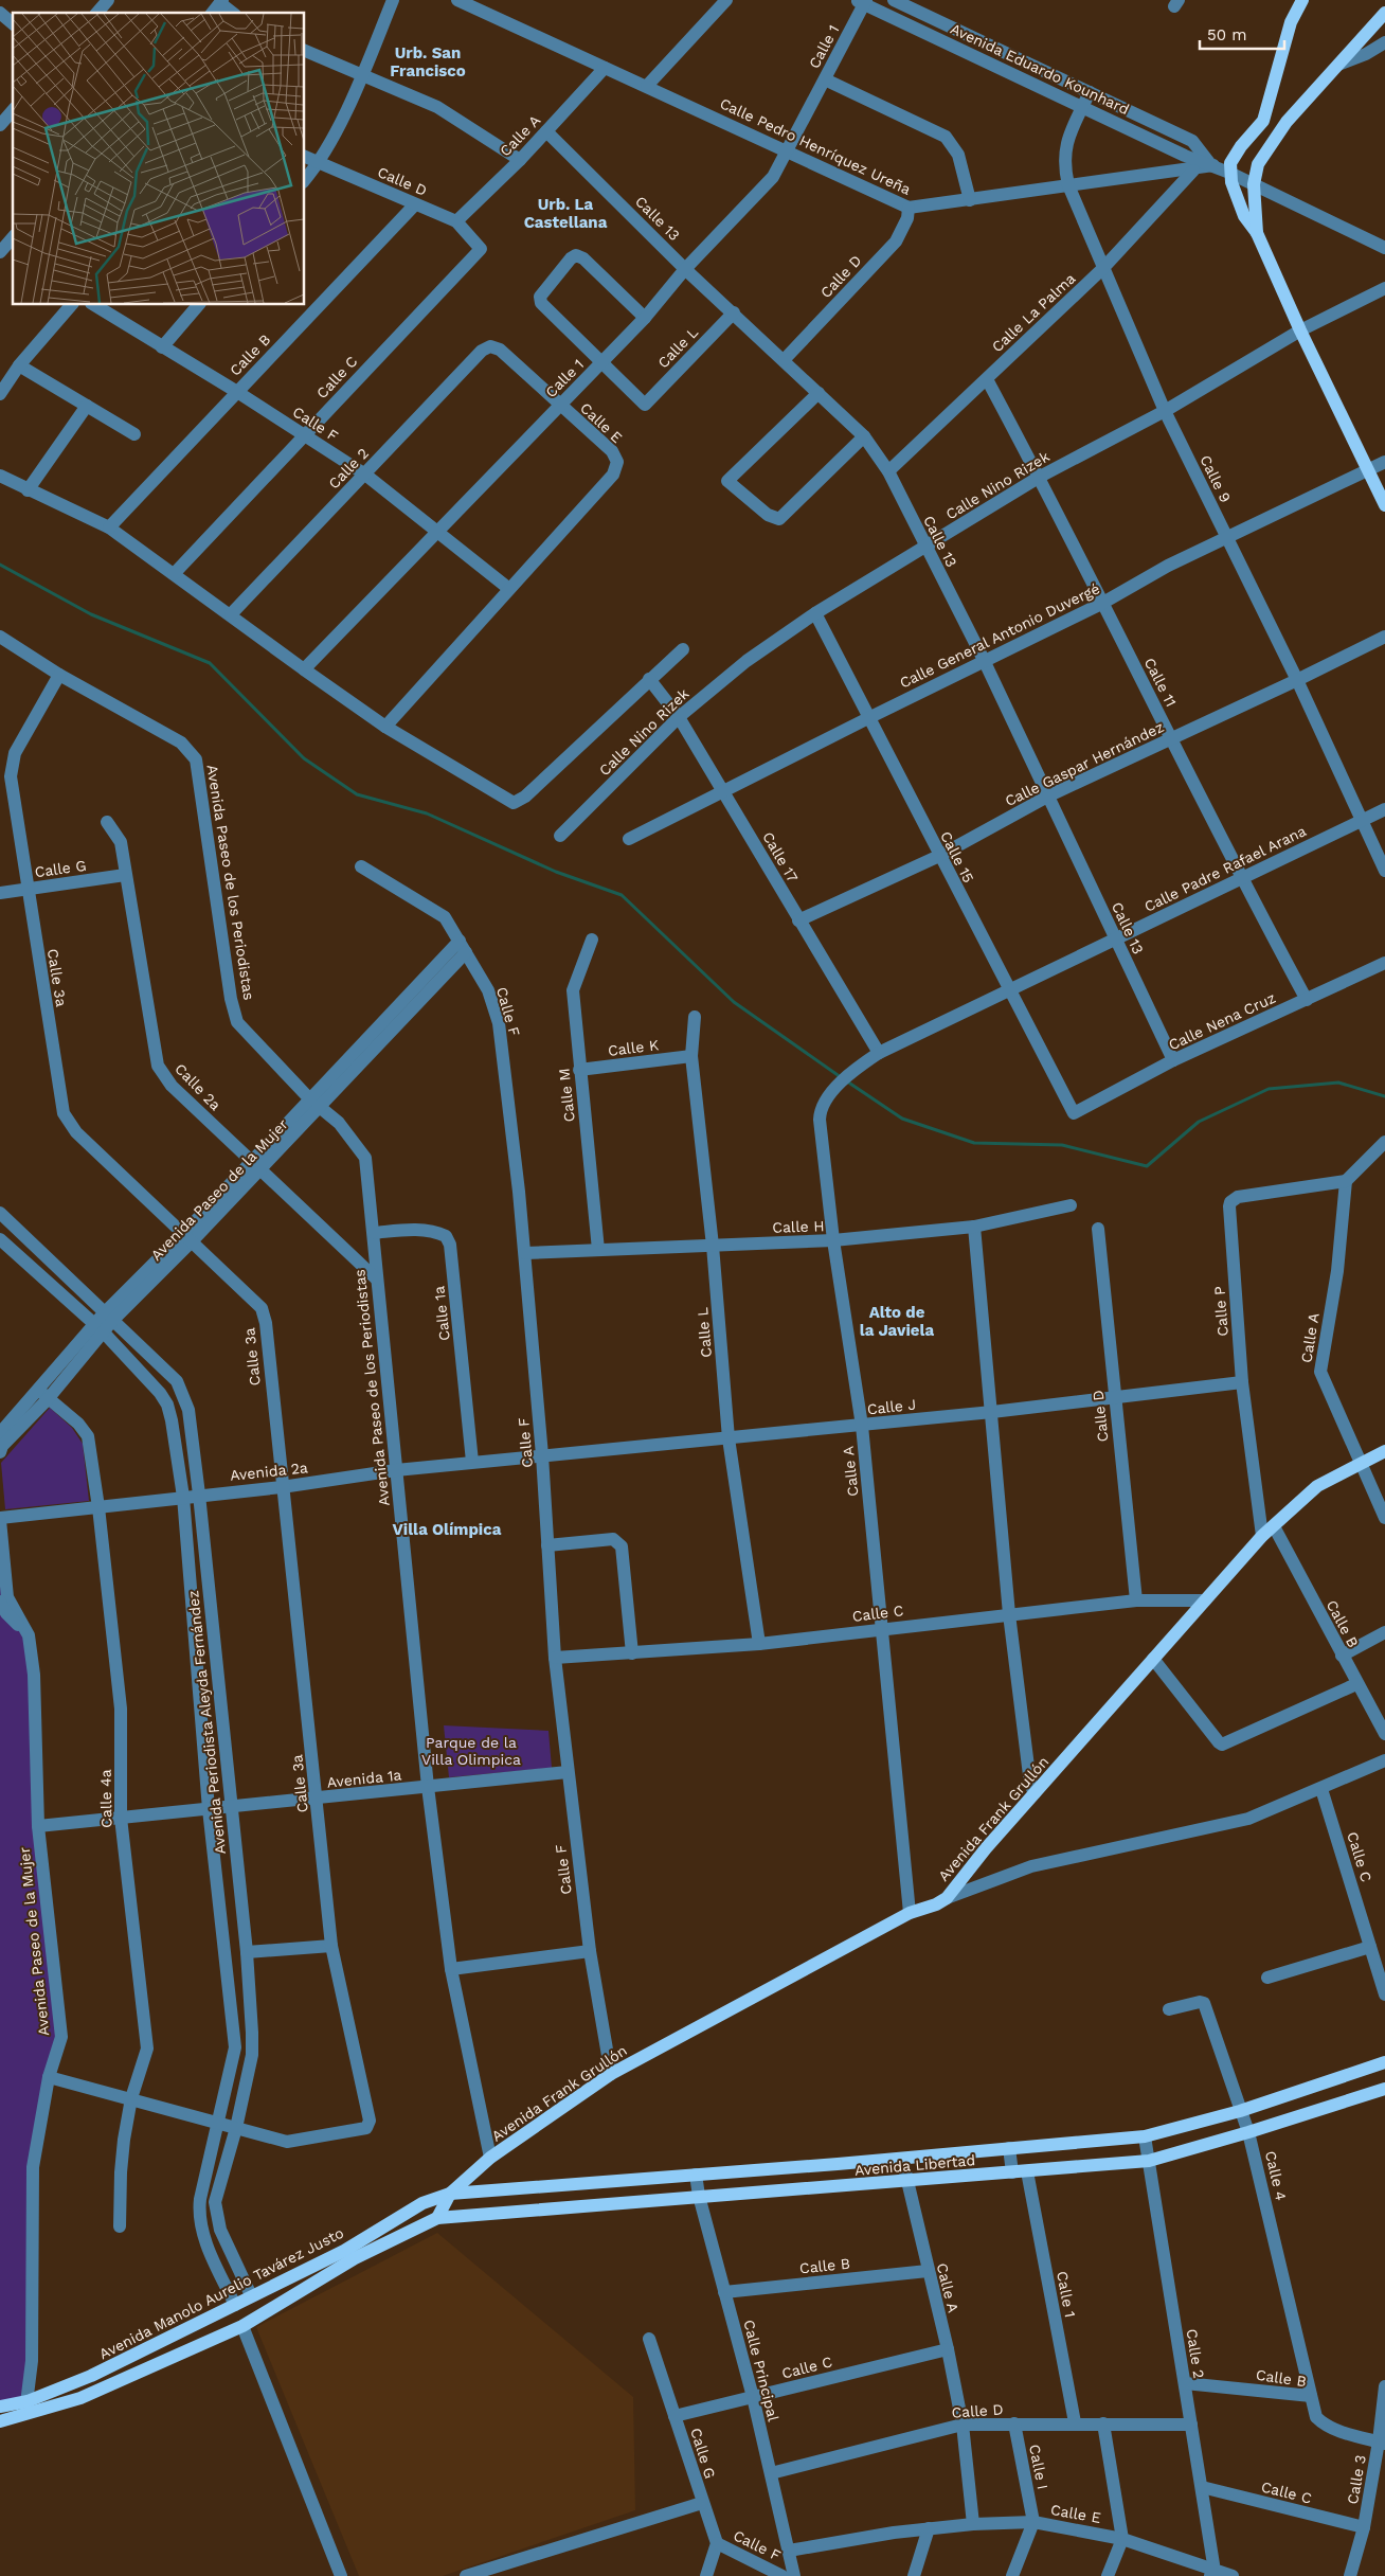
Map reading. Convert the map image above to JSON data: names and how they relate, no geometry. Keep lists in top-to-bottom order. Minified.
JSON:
{"streets":{"main road":["Avenida Frank Grullón","Avenida Libertad","Avenida Manolo Aurelio Tavárez Justo"],"street":["Calle 1","Avenida Eduardo Kounhard","Calle A","Calle Pedro Henríquez Ureña","Calle D","Calle 13","Calle La Palma","Calle L","Calle B","Calle C","Calle E","Calle F","Calle 2","Calle 9","Calle Nino Rizek","Calle General Antonio Duvergé","Calle 11","Calle Gaspar Hernández","Calle 17","Calle 15","Calle G","Calle Padre Rafael Arana","Avenida Paseo de los Periodistas","Calle 3a","Calle Nena Cruz","Calle K","Calle 2a","Calle M","Avenida Paseo de la Mujer","Calle H","Calle P","Calle 1a","Calle J","Avenida 2a","Avenida Periodista Aleyda Fernández","Avenida 1a","Calle 4a","Calle 4","Calle Principal","Calle I","Calle 3"]},"crossings":[["Calle 1","Avenida Eduardo Kounhard"],["Calle 1","Calle Pedro Henríquez Ureña"],["Calle 1","Calle D"],["Calle 1","Calle 13"],["Calle 1","Calle L"],["Calle 1","Calle E"],["Calle 1","Calle F"],["Calle 1","Avenida Libertad"],["Avenida Eduardo Kounhard","Calle Pedro Henríquez Ureña"],["Avenida Eduardo Kounhard","Calle 9"],["Calle A","Calle Pedro Henríquez Ureña"],["Calle A","Calle D"],["Calle A","Calle 13"],["Calle A","Calle B"],["Calle A","Calle C"],["Calle A","Calle E"],["Calle A","Calle 17"],["Calle A","Calle Padre Rafael Arana"],["Calle A","Calle H"],["Calle A","Calle P"],["Calle A","Calle J"],["Calle A","Avenida Frank Grullón"],["Calle A","Avenida Libertad"],["Calle Pedro Henríquez Ureña","Calle D"],["Calle Pedro Henríquez Ureña","Calle La Palma"],["Calle Pedro Henríquez Ureña","Calle 9"],["Calle D","Calle 13"],["Calle D","Calle B"],["Calle D","Calle C"],["Calle D","Calle 2"],["Calle D","Calle J"],["Calle D","Calle Principal"],["Calle D","Calle I"],["Calle 13","Calle La Palma"],["Calle 13","Calle L"],["Calle 13","Calle Nino Rizek"],["Calle 13","Calle General Antonio Duvergé"],["Calle 13","Calle Gaspar Hernández"],["Calle 13","Calle Padre Rafael Arana"],["Calle 13","Calle Nena Cruz"],["Calle La Palma","Calle 9"],["Calle La Palma","Calle 11"],["Calle L","Calle C"],["Calle L","Calle K"],["Calle L","Calle H"],["Calle L","Calle J"],["Calle B","Calle F"],["Calle B","Calle 2"],["Calle B","Avenida Frank Grullón"],["Calle B","Calle 4"],["Calle B","Calle Principal"],["Calle B","Calle 3"],["Calle C","Calle F"],["Calle C","Calle 2"],["Calle C","Calle G"],["Calle C","Avenida Frank Grullón"],["Calle C","Calle Principal"],["Calle C","Calle 3"],["Calle E","Calle F"],["Calle E","Calle 2"],["Calle E","Calle Principal"],["Calle E","Calle I"],["Calle F","Calle 2"],["Calle F","Calle G"],["Calle F","Avenida Paseo de la Mujer"],["Calle F","Calle H"],["Calle F","Calle J"],["Calle F","Avenida 2a"],["Calle F","Avenida 1a"],["Calle F","Avenida Frank Grullón"],["Calle 2","Avenida Libertad"],["Calle 9","Calle Nino Rizek"],["Calle 9","Calle General Antonio Duvergé"],["Calle 9","Calle Gaspar Hernández"],["Calle 9","Calle Padre Rafael Arana"],["Calle Nino Rizek","Calle 11"],["Calle Nino Rizek","Calle 17"],["Calle Nino Rizek","Calle 15"],["Calle General Antonio Duvergé","Calle 11"],["Calle General Antonio Duvergé","Calle 17"],["Calle General Antonio Duvergé","Calle 15"],["Calle 11","Calle Gaspar Hernández"],["Calle 11","Calle Padre Rafael Arana"],["Calle 11","Calle Nena Cruz"],["Calle Gaspar Hernández","Calle 17"],["Calle Gaspar Hernández","Calle 15"],["Calle 17","Calle Padre Rafael Arana"],["Calle 15","Calle Padre Rafael Arana"],["Calle 15","Calle Nena Cruz"],["Calle G","Calle 3a"],["Calle G","Calle 2a"],["Avenida Paseo de los Periodistas","Calle 3a"],["Avenida Paseo de los Periodistas","Calle 2a"],["Avenida Paseo de los Periodistas","Avenida Paseo de la Mujer"],["Avenida Paseo de los Periodistas","Calle 1a"],["Avenida Paseo de los Periodistas","Avenida 2a"],["Avenida Paseo de los Periodistas","Avenida 1a"],["Avenida Paseo de los Periodistas","Avenida Frank Grullón"],["Calle 3a","Avenida Paseo de la Mujer"],["Calle 3a","Avenida 2a"],["Calle 3a","Avenida Periodista Aleyda Fernández"],["Calle 3a","Avenida 1a"],["Calle K","Calle M"],["Calle 2a","Avenida Paseo de la Mujer"],["Calle M","Calle H"],["Avenida Paseo de la Mujer","Avenida 2a"],["Avenida Paseo de la Mujer","Avenida Periodista Aleyda Fernández"],["Avenida Paseo de la Mujer","Avenida 1a"],["Avenida Paseo de la Mujer","Calle 4a"],["Avenida Paseo de la Mujer","Avenida Manolo Aurelio Tavárez Justo"],["Calle P","Calle J"],["Calle P","Avenida Frank Grullón"],["Calle 1a","Avenida 2a"],["Calle J","Avenida 2a"],["Avenida 2a","Avenida Periodista Aleyda Fernández"],["Avenida 2a","Calle 4a"],["Avenida Periodista Aleyda Fernández","Avenida 1a"],["Avenida Periodista Aleyda Fernández","Avenida Manolo Aurelio Tavárez Justo"],["Avenida 1a","Calle 4a"],["Avenida Frank Grullón","Avenida Libertad"],["Avenida Frank Grullón","Avenida Manolo Aurelio Tavárez Justo"],["Avenida Libertad","Calle 4"],["Avenida Libertad","Avenida Manolo Aurelio Tavárez Justo"],["Avenida Libertad","Calle Principal"]],"districts":["Urb. San Francisco","Urb. La Castellana","Alto de la Javiela","Villa Olímpica"],"parks":["Parque de la Villa Olimpica"],"scale_bar":"50 m"}
